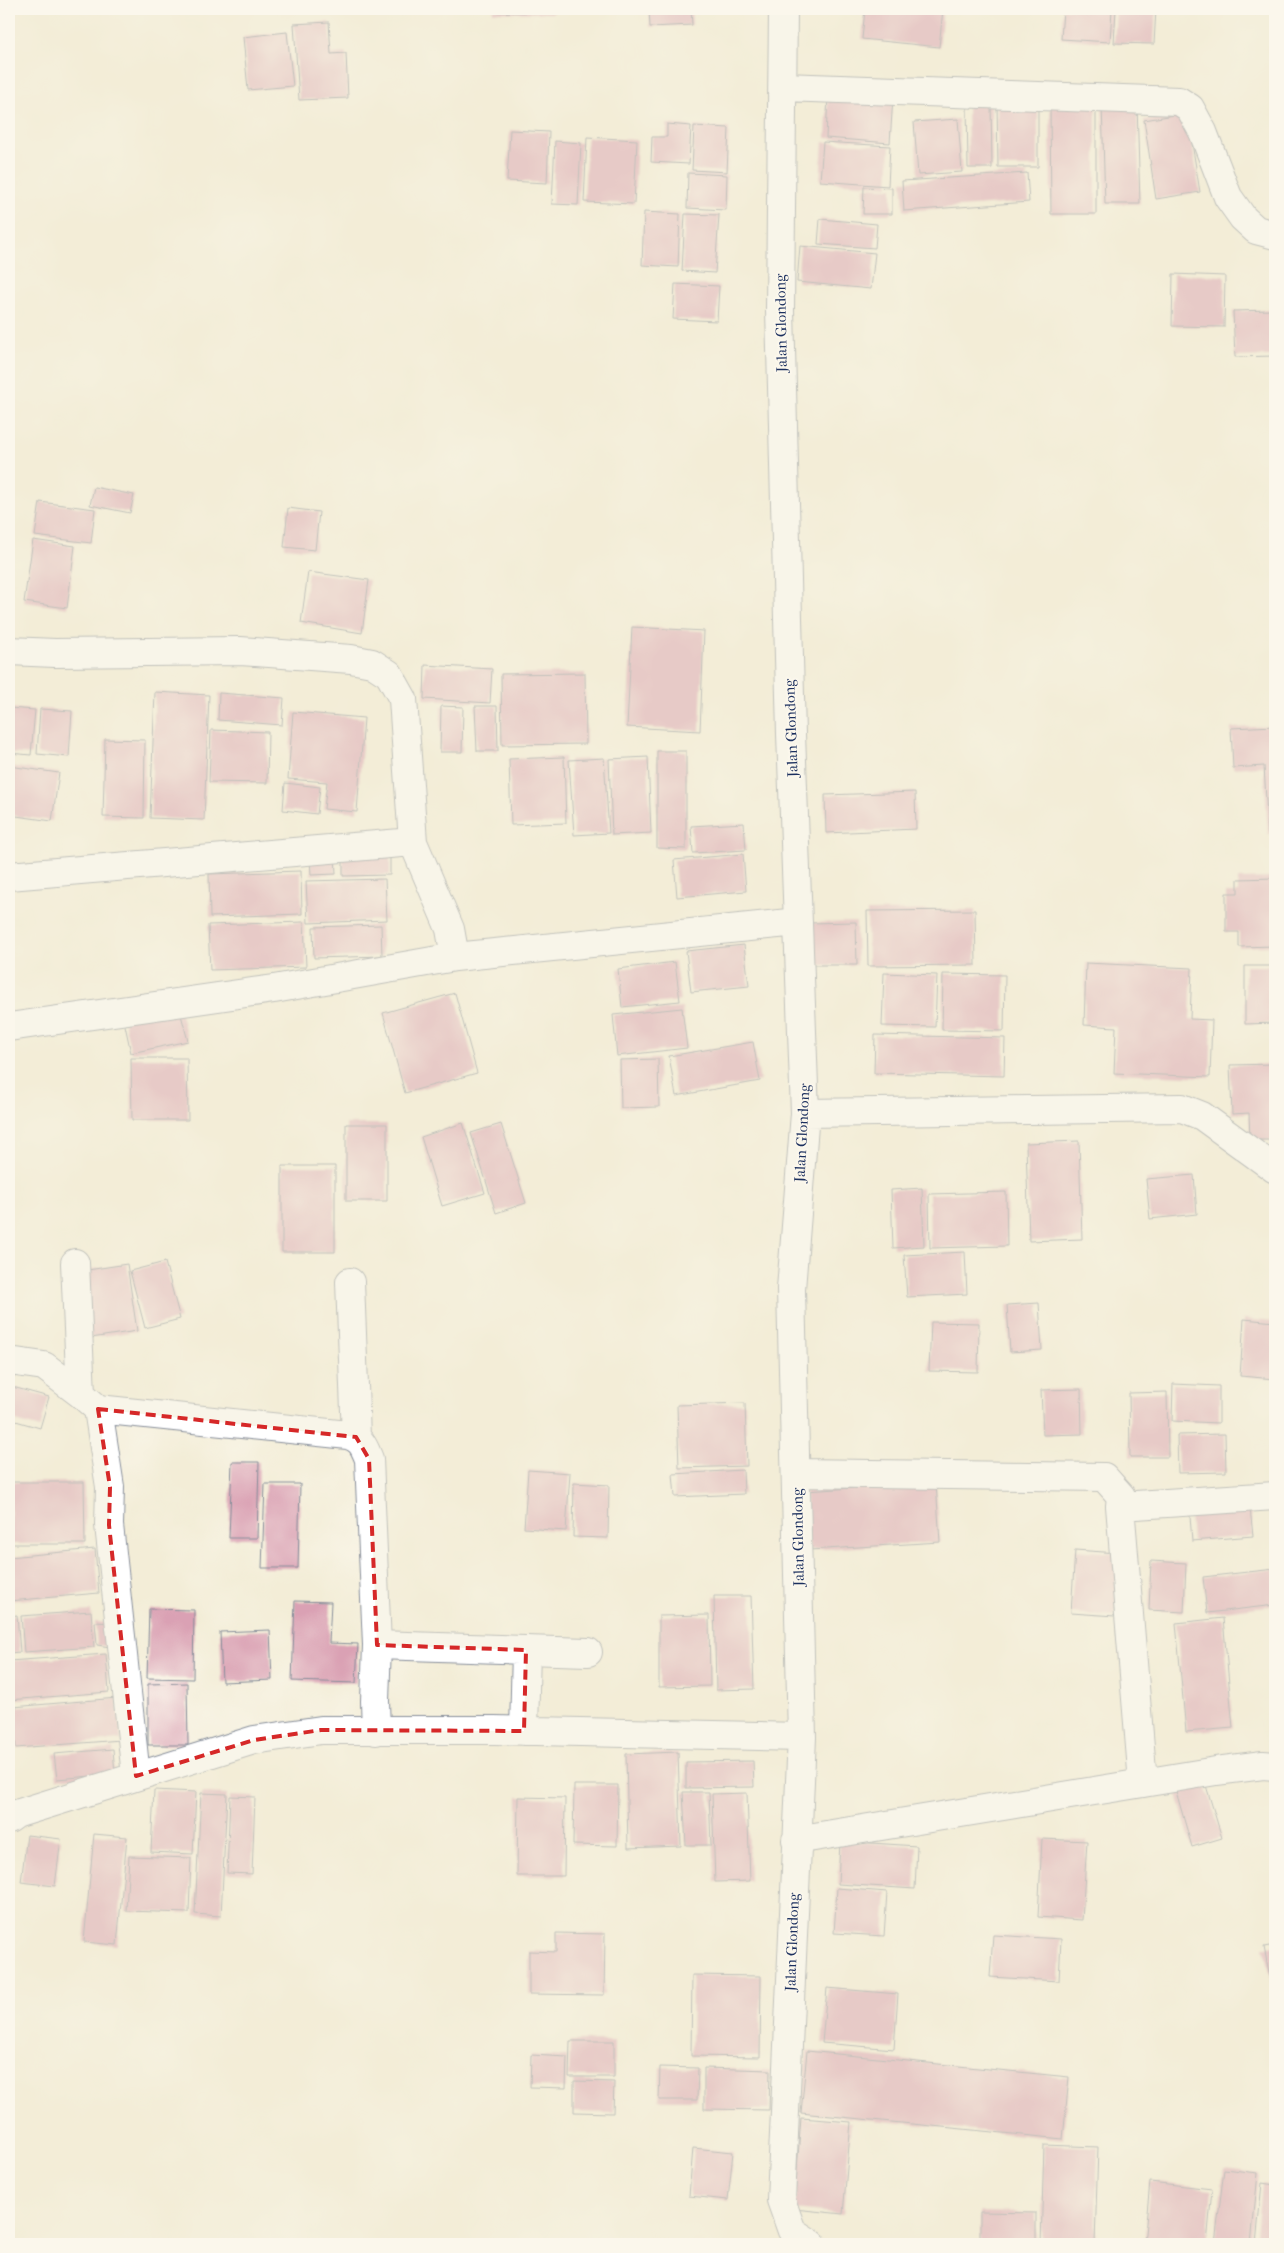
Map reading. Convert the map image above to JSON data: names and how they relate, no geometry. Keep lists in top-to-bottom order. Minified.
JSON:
{"streets":{"street":["Jalan Glondong"]}}
